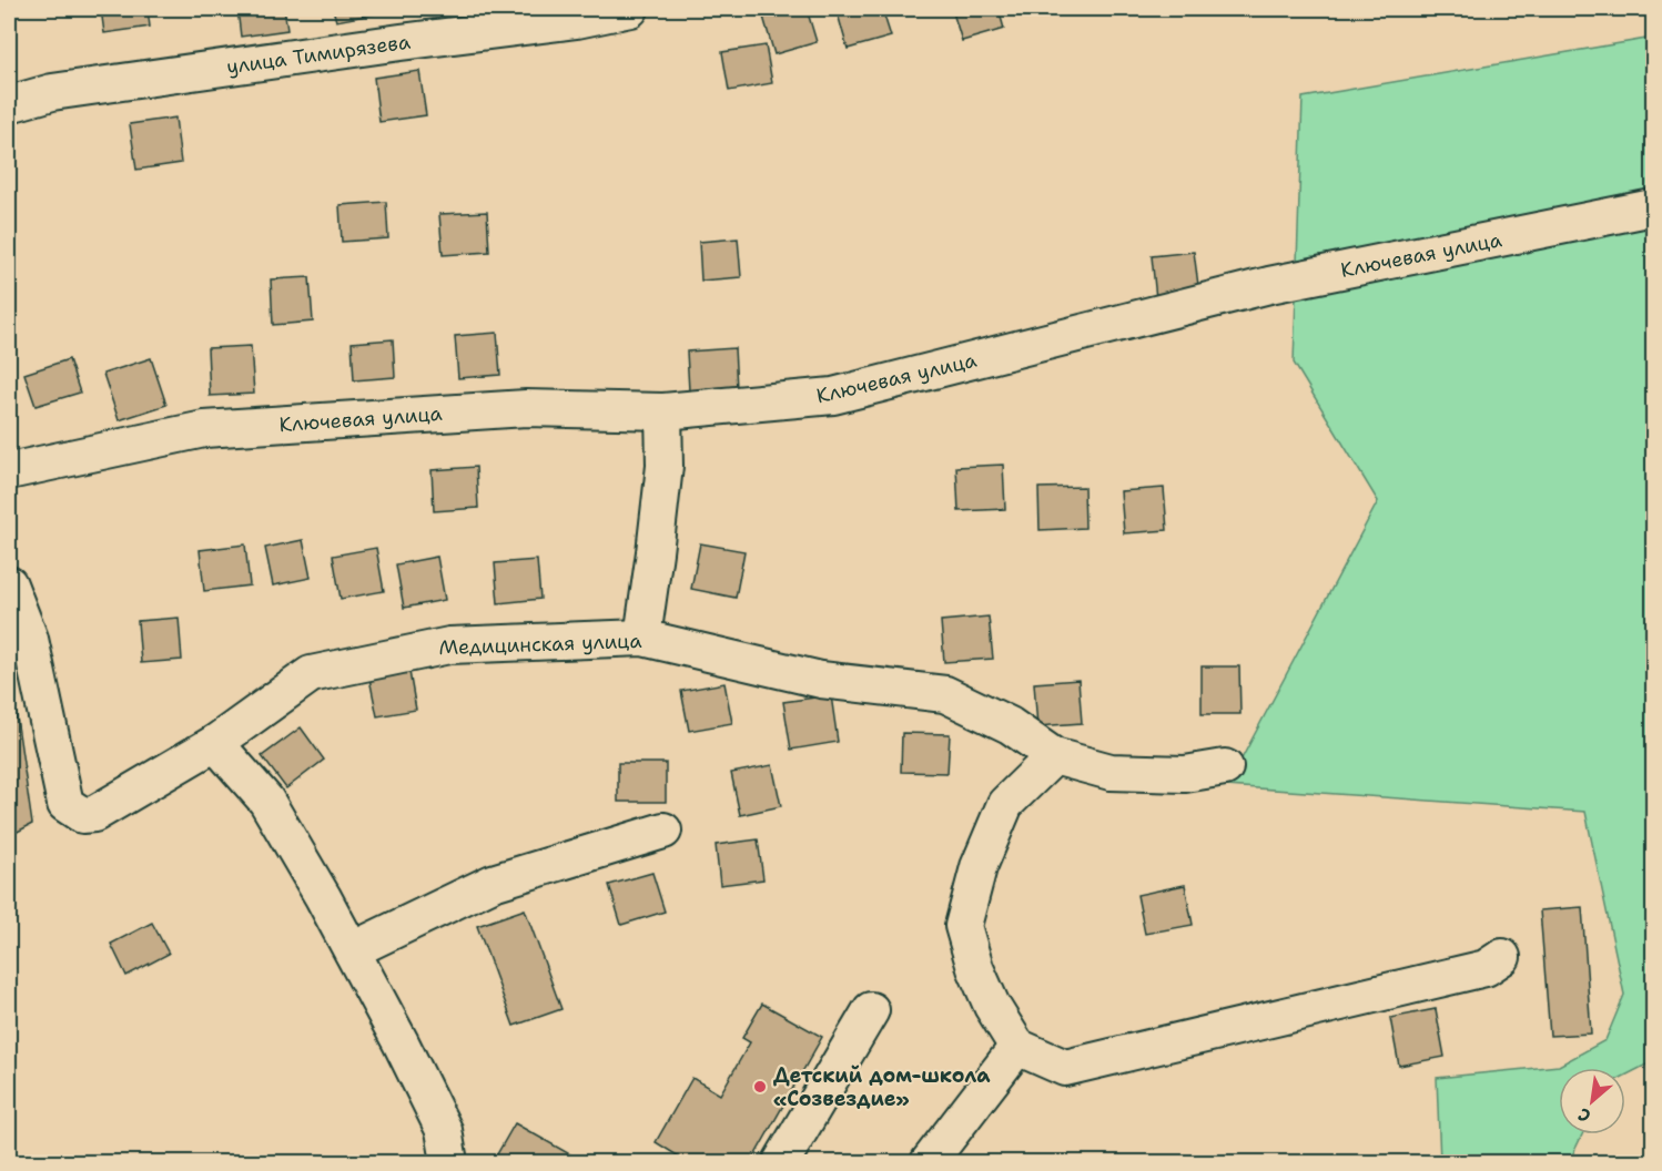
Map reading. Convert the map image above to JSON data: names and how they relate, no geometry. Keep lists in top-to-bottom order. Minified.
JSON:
{"streets":{"street":["улица Тимирязева","Ключевая улица","Медицинская улица"]},"places":["Детский дом-школа «Созвездие»"],"north":"bottom left"}
